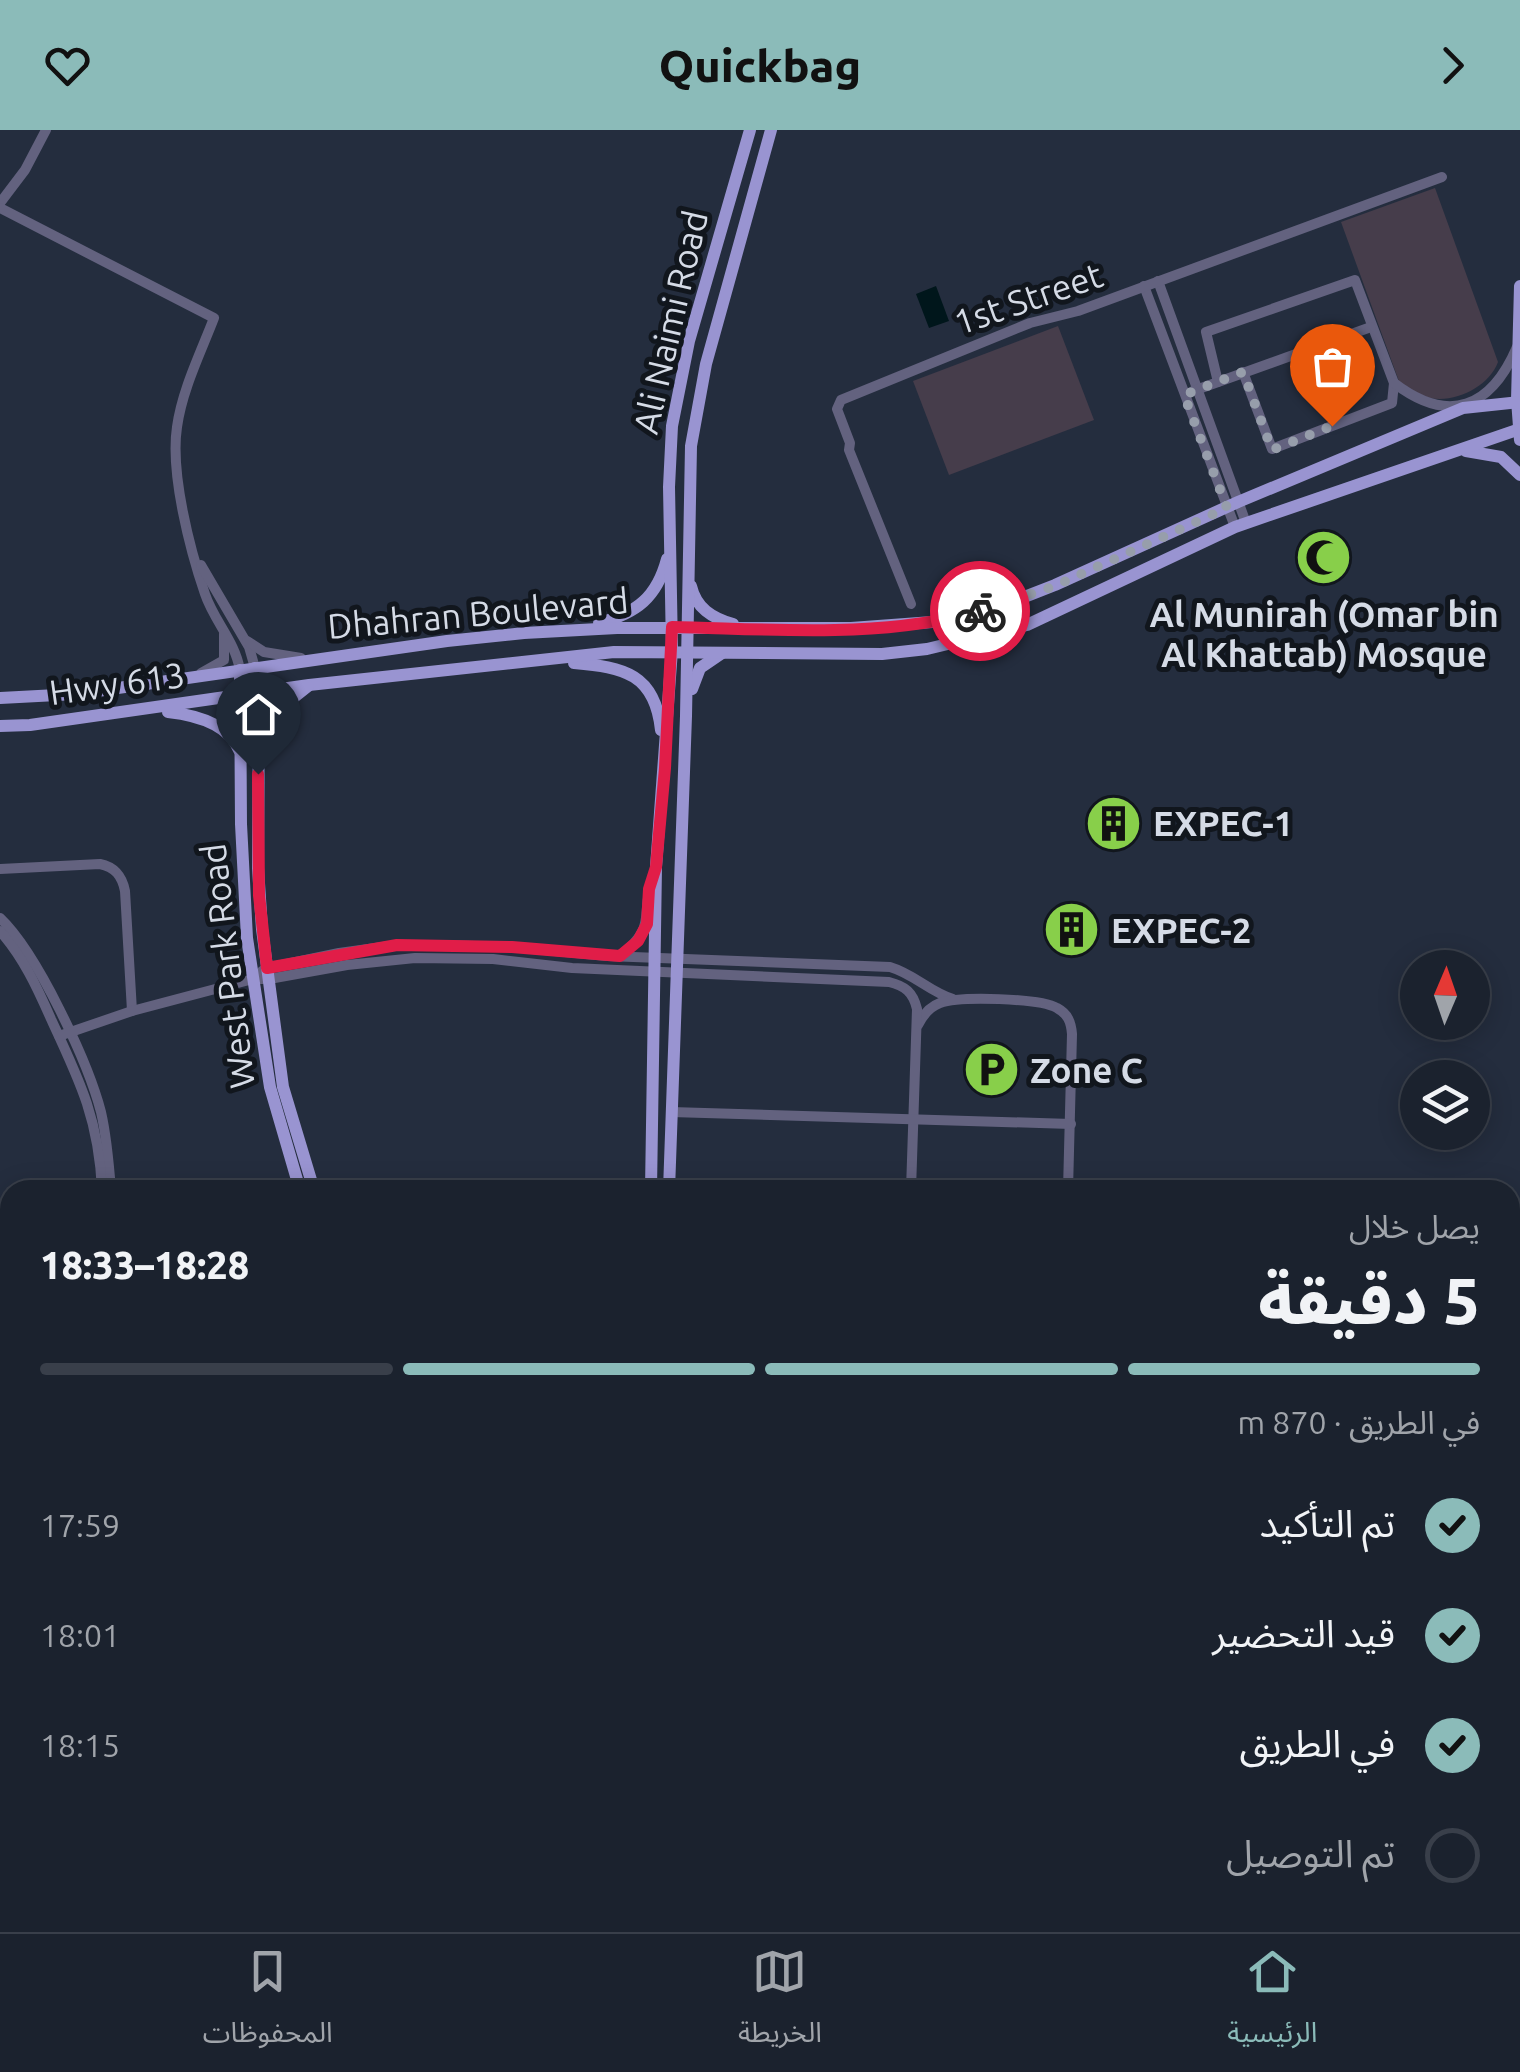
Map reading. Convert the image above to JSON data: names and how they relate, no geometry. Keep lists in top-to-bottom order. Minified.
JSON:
{"streets":{"main road":["Ali Naimi Road","Dhahran Boulevard","Hwy 613","West Park Road"],"street":["1st Street"]},"crossings":[["Ali Naimi Road","Dhahran Boulevard"],["Ali Naimi Road","Hwy 613"],["Dhahran Boulevard","West Park Road"],["Hwy 613","West Park Road"]],"places":{"mosque":["Al Munirah (Omar bin Al Khattab) Mosque"],"building":["EXPEC-1","EXPEC-2"],"parking":["Zone C"]},"north":"top","page":{"header":"Quickbag","heading":["5 دقيقة","يصل خلال","18:28–18:33"],"bar":"في الطريق · 870 m","list":[["تم التأكيد","17:59"],["قيد التحضير","18:01"],["في الطريق","18:15"],"تم التوصيل"],"tabs":["الرئيسية","الخريطة","المحفوظات"]}}
